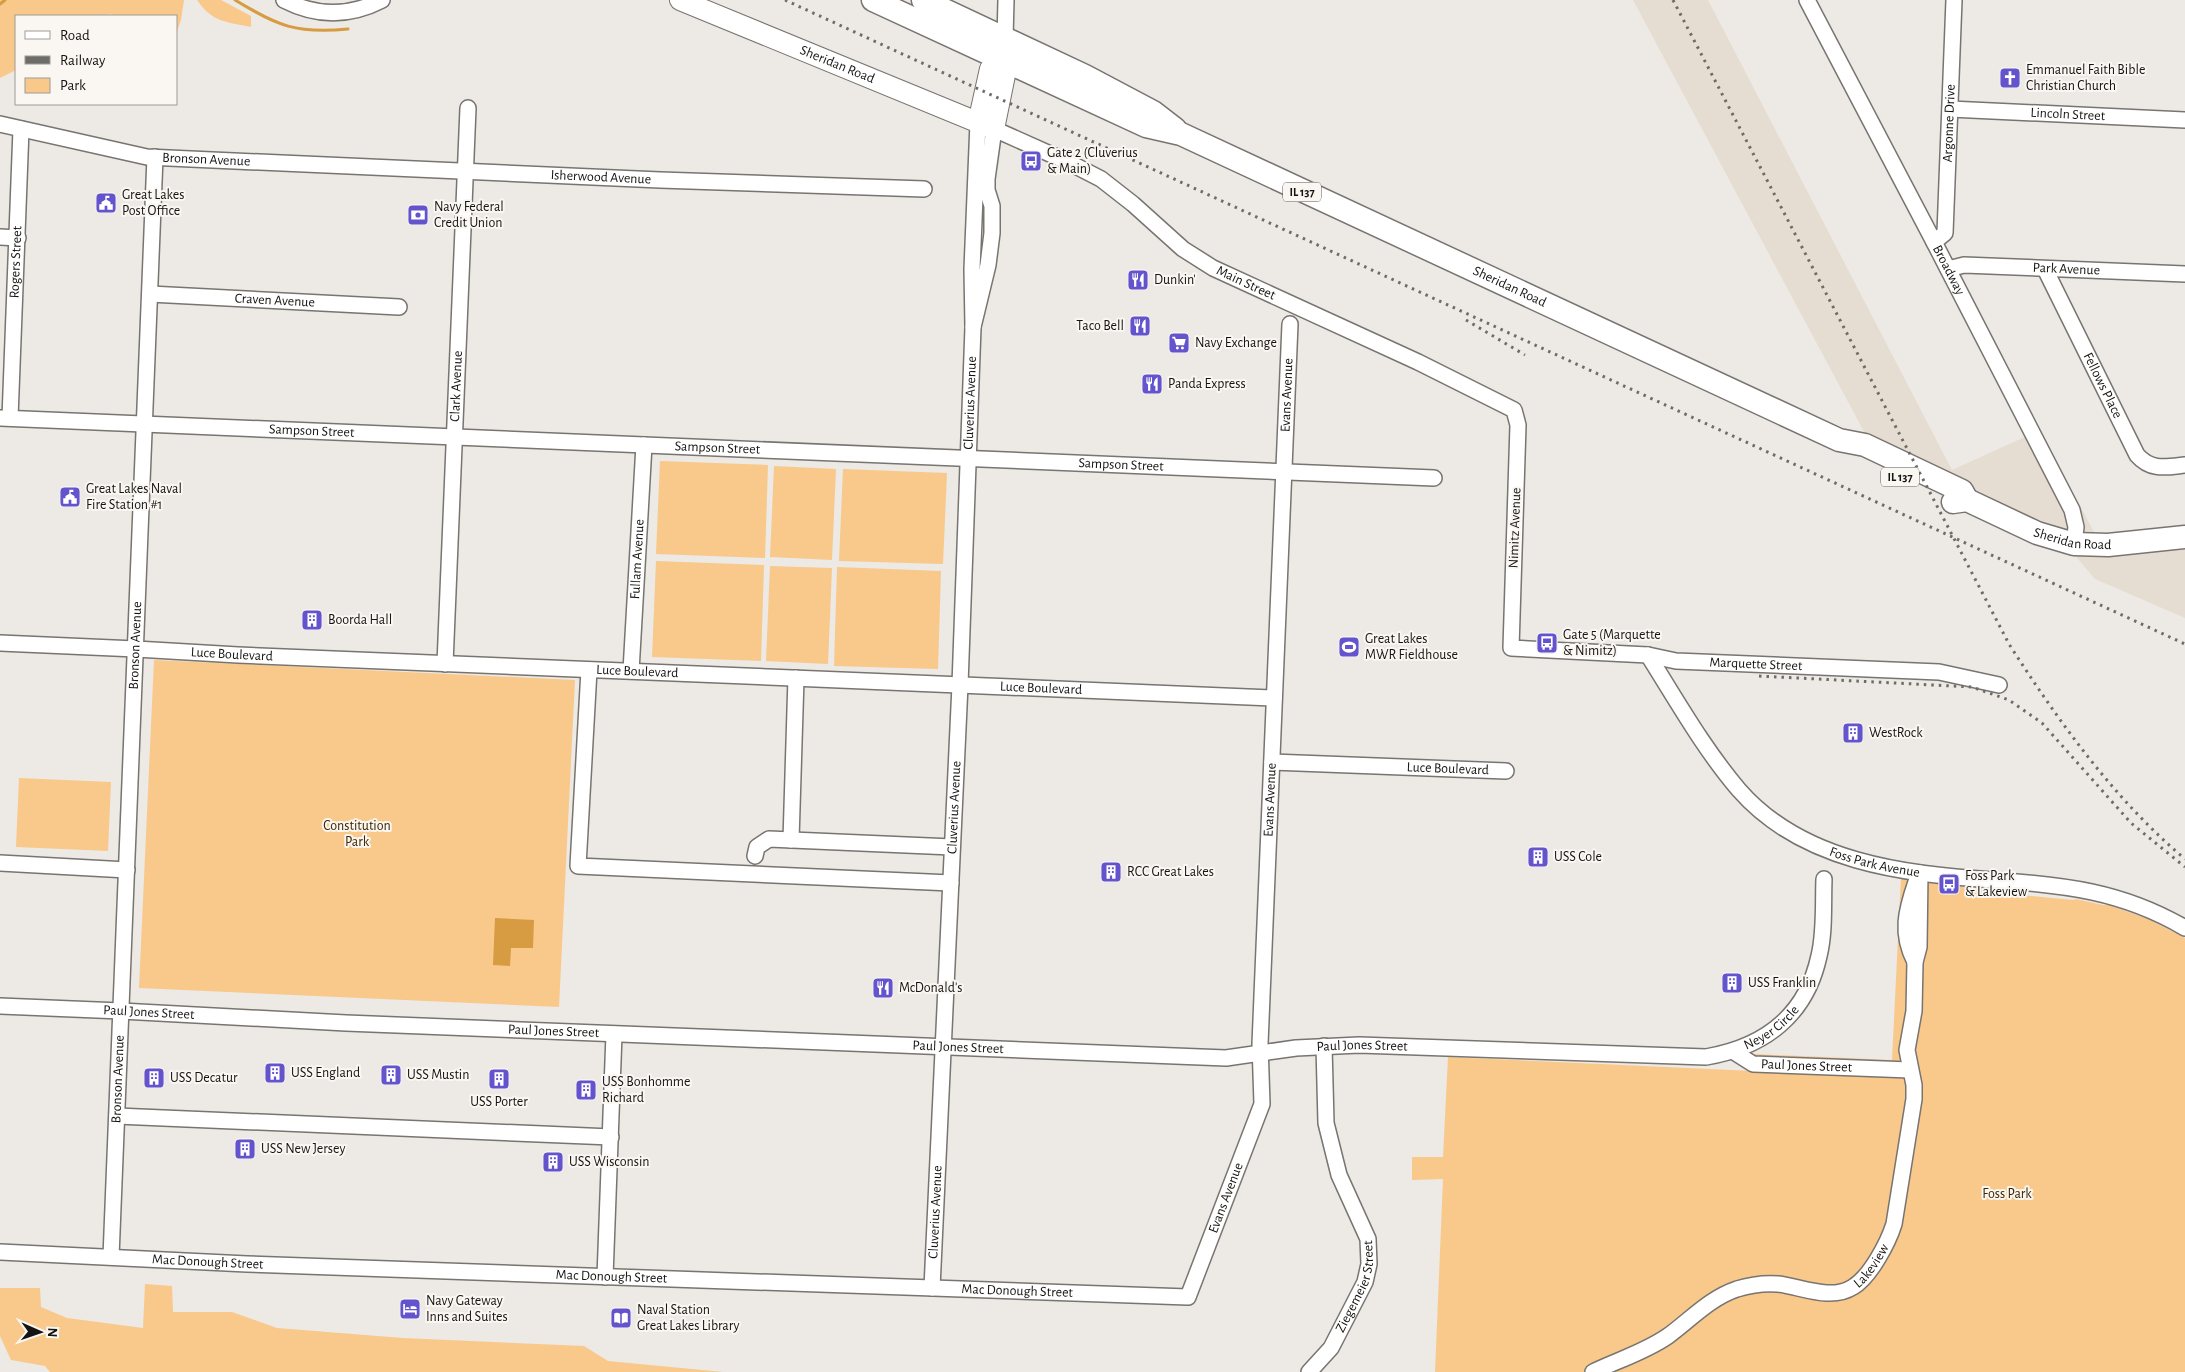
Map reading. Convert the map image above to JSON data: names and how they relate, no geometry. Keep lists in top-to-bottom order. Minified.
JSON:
{"streets":{"highway":["Sheridan Road","IL 137"],"street":["Lincoln Street","Argonne Drive","Bronson Avenue","Isherwood Avenue","Rogers Street","Broadway","Park Avenue","Main Street","Craven Avenue","Clark Avenue","Fellows Place","Evans Avenue","Cluverius Avenue","Sampson Street","Nimitz Avenue","Fullam Avenue","Luce Boulevard","Marquette Street","Foss Park Avenue","Paul Jones Street","Neyer Circle","Mac Donough Street","Lakeview","Ziegemeier Street"]},"crossings":[["Sheridan Road","IL 137"],["Sheridan Road","Broadway"],["Sheridan Road","Main Street"],["Sheridan Road","Cluverius Avenue"],["Lincoln Street","Argonne Drive"],["Argonne Drive","Broadway"],["Bronson Avenue","Isherwood Avenue"],["Bronson Avenue","Craven Avenue"],["Bronson Avenue","Sampson Street"],["Bronson Avenue","Luce Boulevard"],["Bronson Avenue","Paul Jones Street"],["Bronson Avenue","Mac Donough Street"],["Isherwood Avenue","Clark Avenue"],["Rogers Street","Sampson Street"],["Broadway","Park Avenue"],["Park Avenue","Fellows Place"],["Main Street","Cluverius Avenue"],["Main Street","Nimitz Avenue"],["Clark Avenue","Sampson Street"],["Clark Avenue","Luce Boulevard"],["Evans Avenue","Sampson Street"],["Evans Avenue","Luce Boulevard"],["Evans Avenue","Paul Jones Street"],["Evans Avenue","Mac Donough Street"],["Cluverius Avenue","Sampson Street"],["Cluverius Avenue","Luce Boulevard"],["Cluverius Avenue","Paul Jones Street"],["Cluverius Avenue","Mac Donough Street"],["Sampson Street","Fullam Avenue"],["Nimitz Avenue","Marquette Street"],["Fullam Avenue","Luce Boulevard"],["Marquette Street","Foss Park Avenue"],["Foss Park Avenue","Lakeview"],["Paul Jones Street","Neyer Circle"],["Paul Jones Street","Lakeview"],["Paul Jones Street","Ziegemeier Street"]],"parks":["Constitution Park","Foss Park"],"places":{"church":["Emmanuel Faith Bible Christian Church"],"bus stop":["Gate 2 (Cluverius & Main)","Gate 5 (Marquette & Nimitz)","Foss Park & Lakeview"],"public building":["Great Lakes Post Office","Great Lakes Naval Fire Station #1"],"bank":["Navy Federal Credit Union"],"restaurant":["Dunkin'","Taco Bell","Panda Express","McDonald's"],"supermarket":["Navy Exchange"],"building":["Boorda Hall","WestRock","USS Cole","RCC Great Lakes","USS Franklin","USS England","USS Mustin","USS Decatur","USS Porter","USS Bonhomme Richard","USS New Jersey","USS Wisconsin"],"sports":["Great Lakes MWR Fieldhouse"],"hotel":["Navy Gateway Inns and Suites"],"library":["Naval Station Great Lakes Library"]},"legend":["Road","Railway","Park"],"north":"right"}
